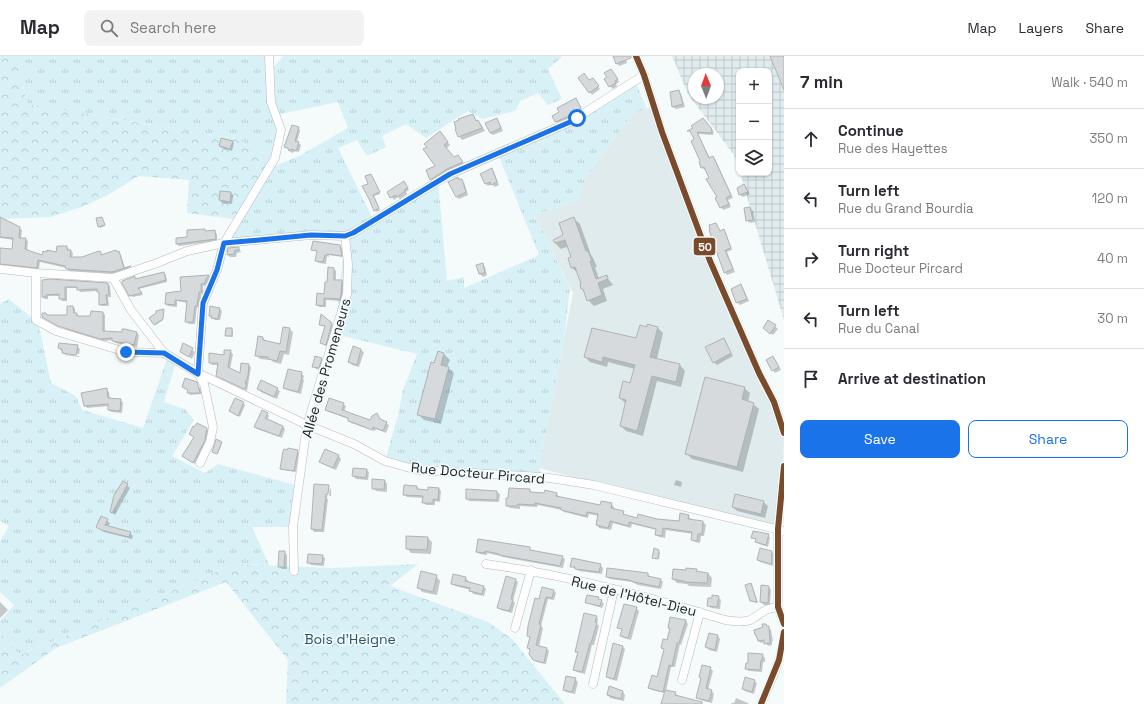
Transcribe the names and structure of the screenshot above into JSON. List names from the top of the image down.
{
  "streets": {
    "street": ["Allée des Promeneurs", "Rue Docteur Pircard", "Rue de l’Hôtel-Dieu"]
  },
  "crossings": [
    ["Allée des Promeneurs", "Rue Docteur Pircard"]
  ],
  "parks": ["Bois d'Heigne"],
  "lines": ["transit line 50"],
  "north": "top",
  "page": {
    "header": "Map",
    "search": "Search here",
    "nav": ["Map", "Layers", "Share"],
    "heading": ["7 min", "Walk · 540 m"],
    "map_buttons": ["+", "−"],
    "list": [
      ["Continue", "Rue des Hayettes", "350 m"],
      ["Turn left", "Rue du Grand Bourdia", "120 m"],
      ["Turn right", "Rue Docteur Pircard", "40 m"],
      ["Turn left", "Rue du Canal", "30 m"],
      "Arrive at destination"
    ],
    "buttons": ["Save", "Share"]
  }
}
